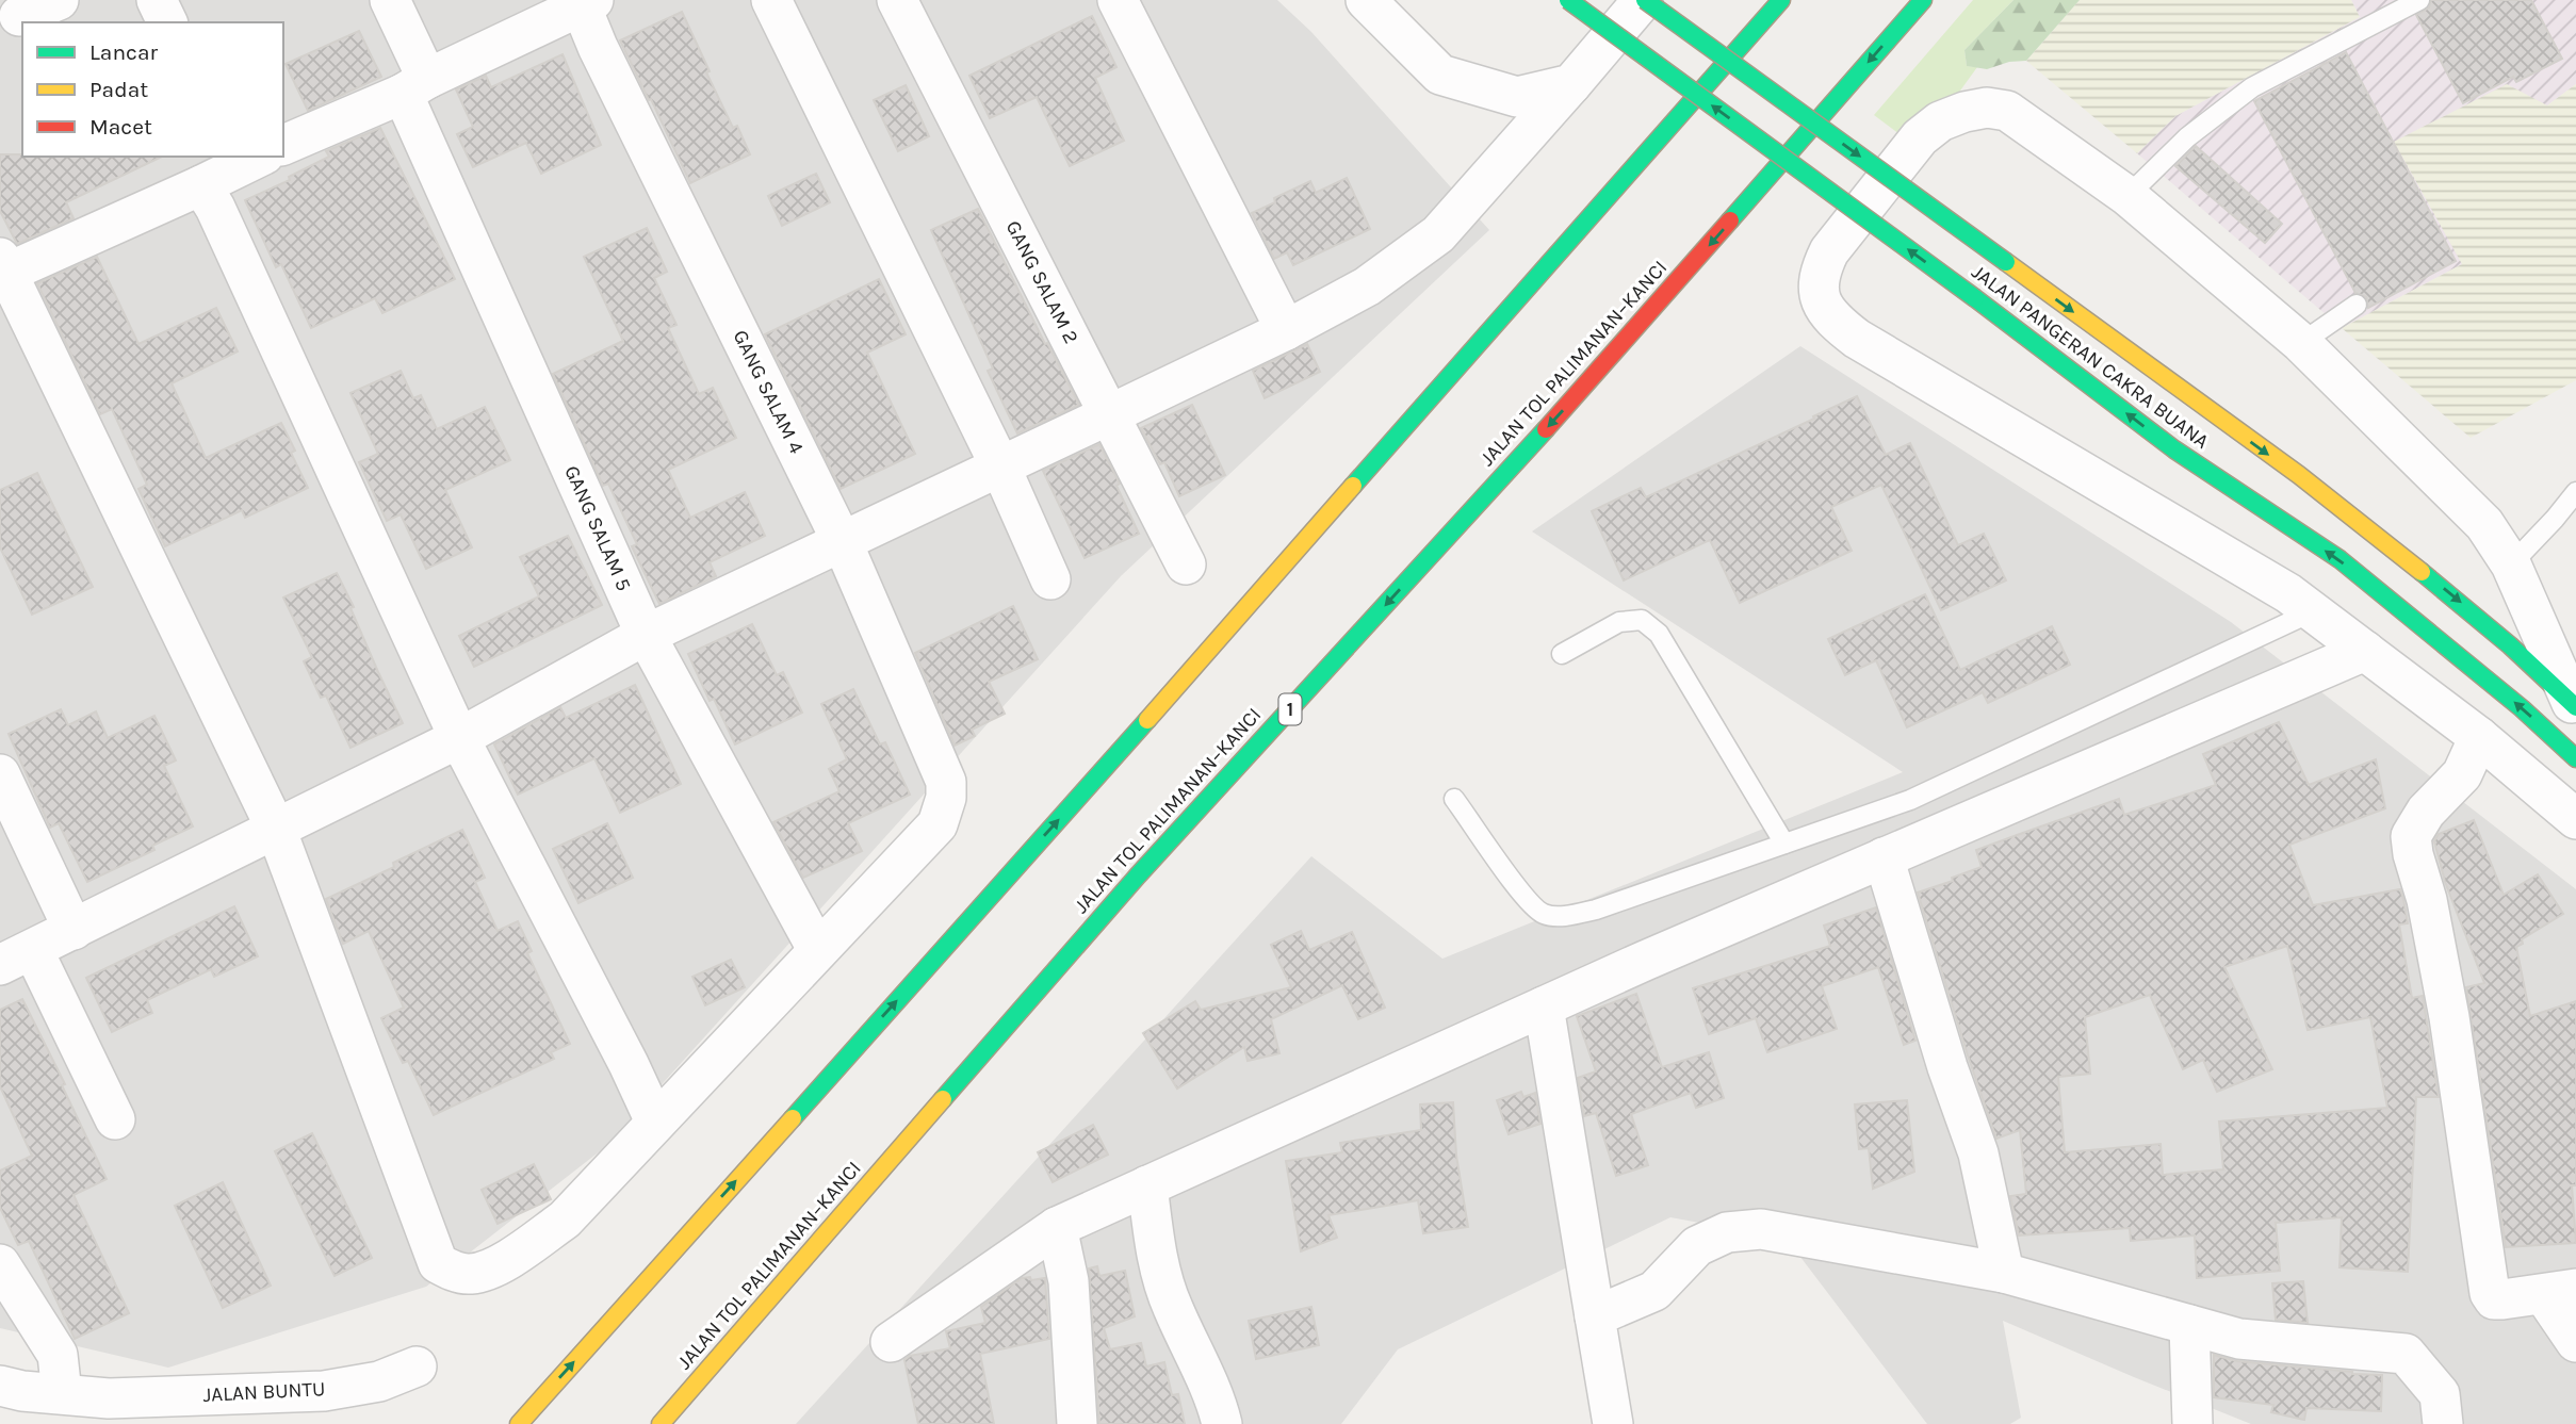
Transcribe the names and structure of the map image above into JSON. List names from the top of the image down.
{
  "streets": {
    "main road": ["JALAN PANGERAN CAKRA BUANA", "JALAN TOL PALIMANAN–KANCI", "1"],
    "street": [
      "GANG SALAM 2",
      "GANG SALAM 4",
      "GANG SALAM 5",
      "JALAN BUNTU"
    ]
  },
  "crossings": [
    ["GANG SALAM 4", "GANG SALAM 5"]
  ],
  "legend": ["Lancar", "Padat", "Macet"]
}
